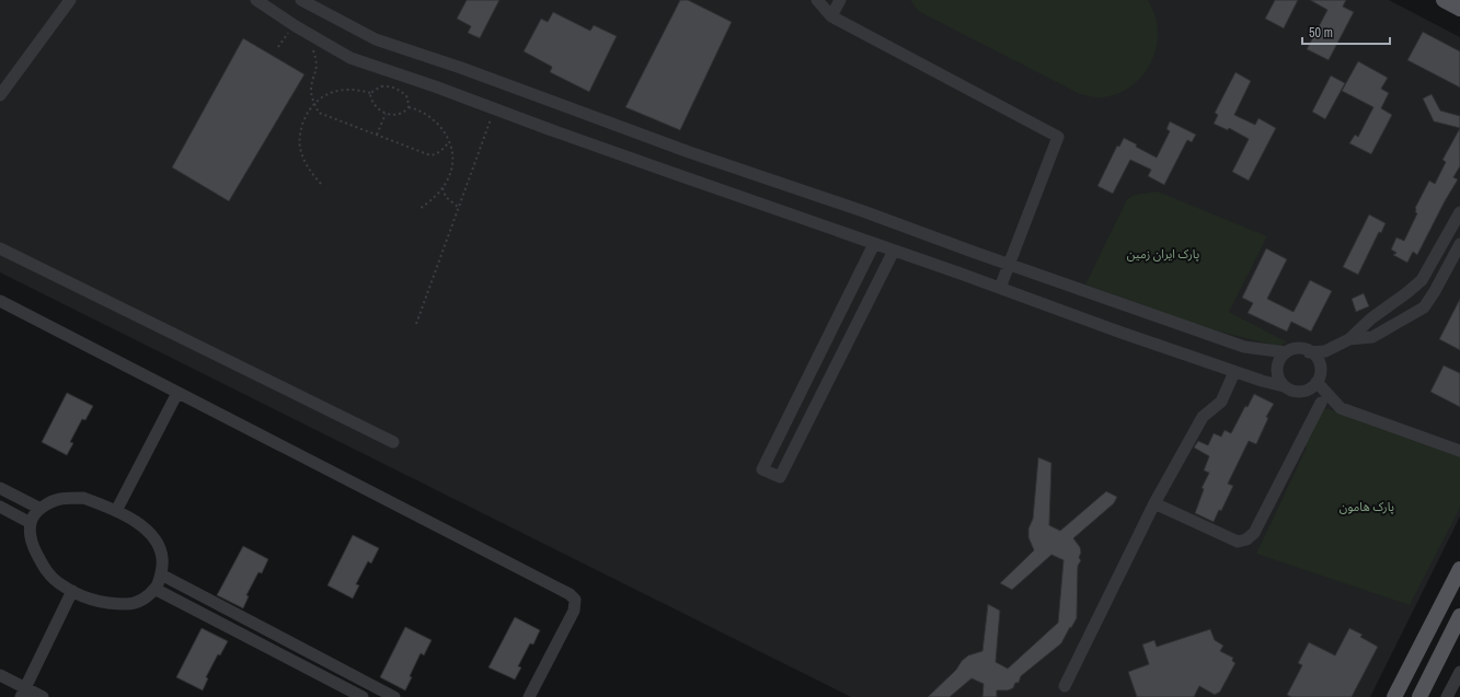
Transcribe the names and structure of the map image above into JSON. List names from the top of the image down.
{
  "parks": ["پارک ایران زمین", "پارک هامون"],
  "scale_bar": "50 m"
}
